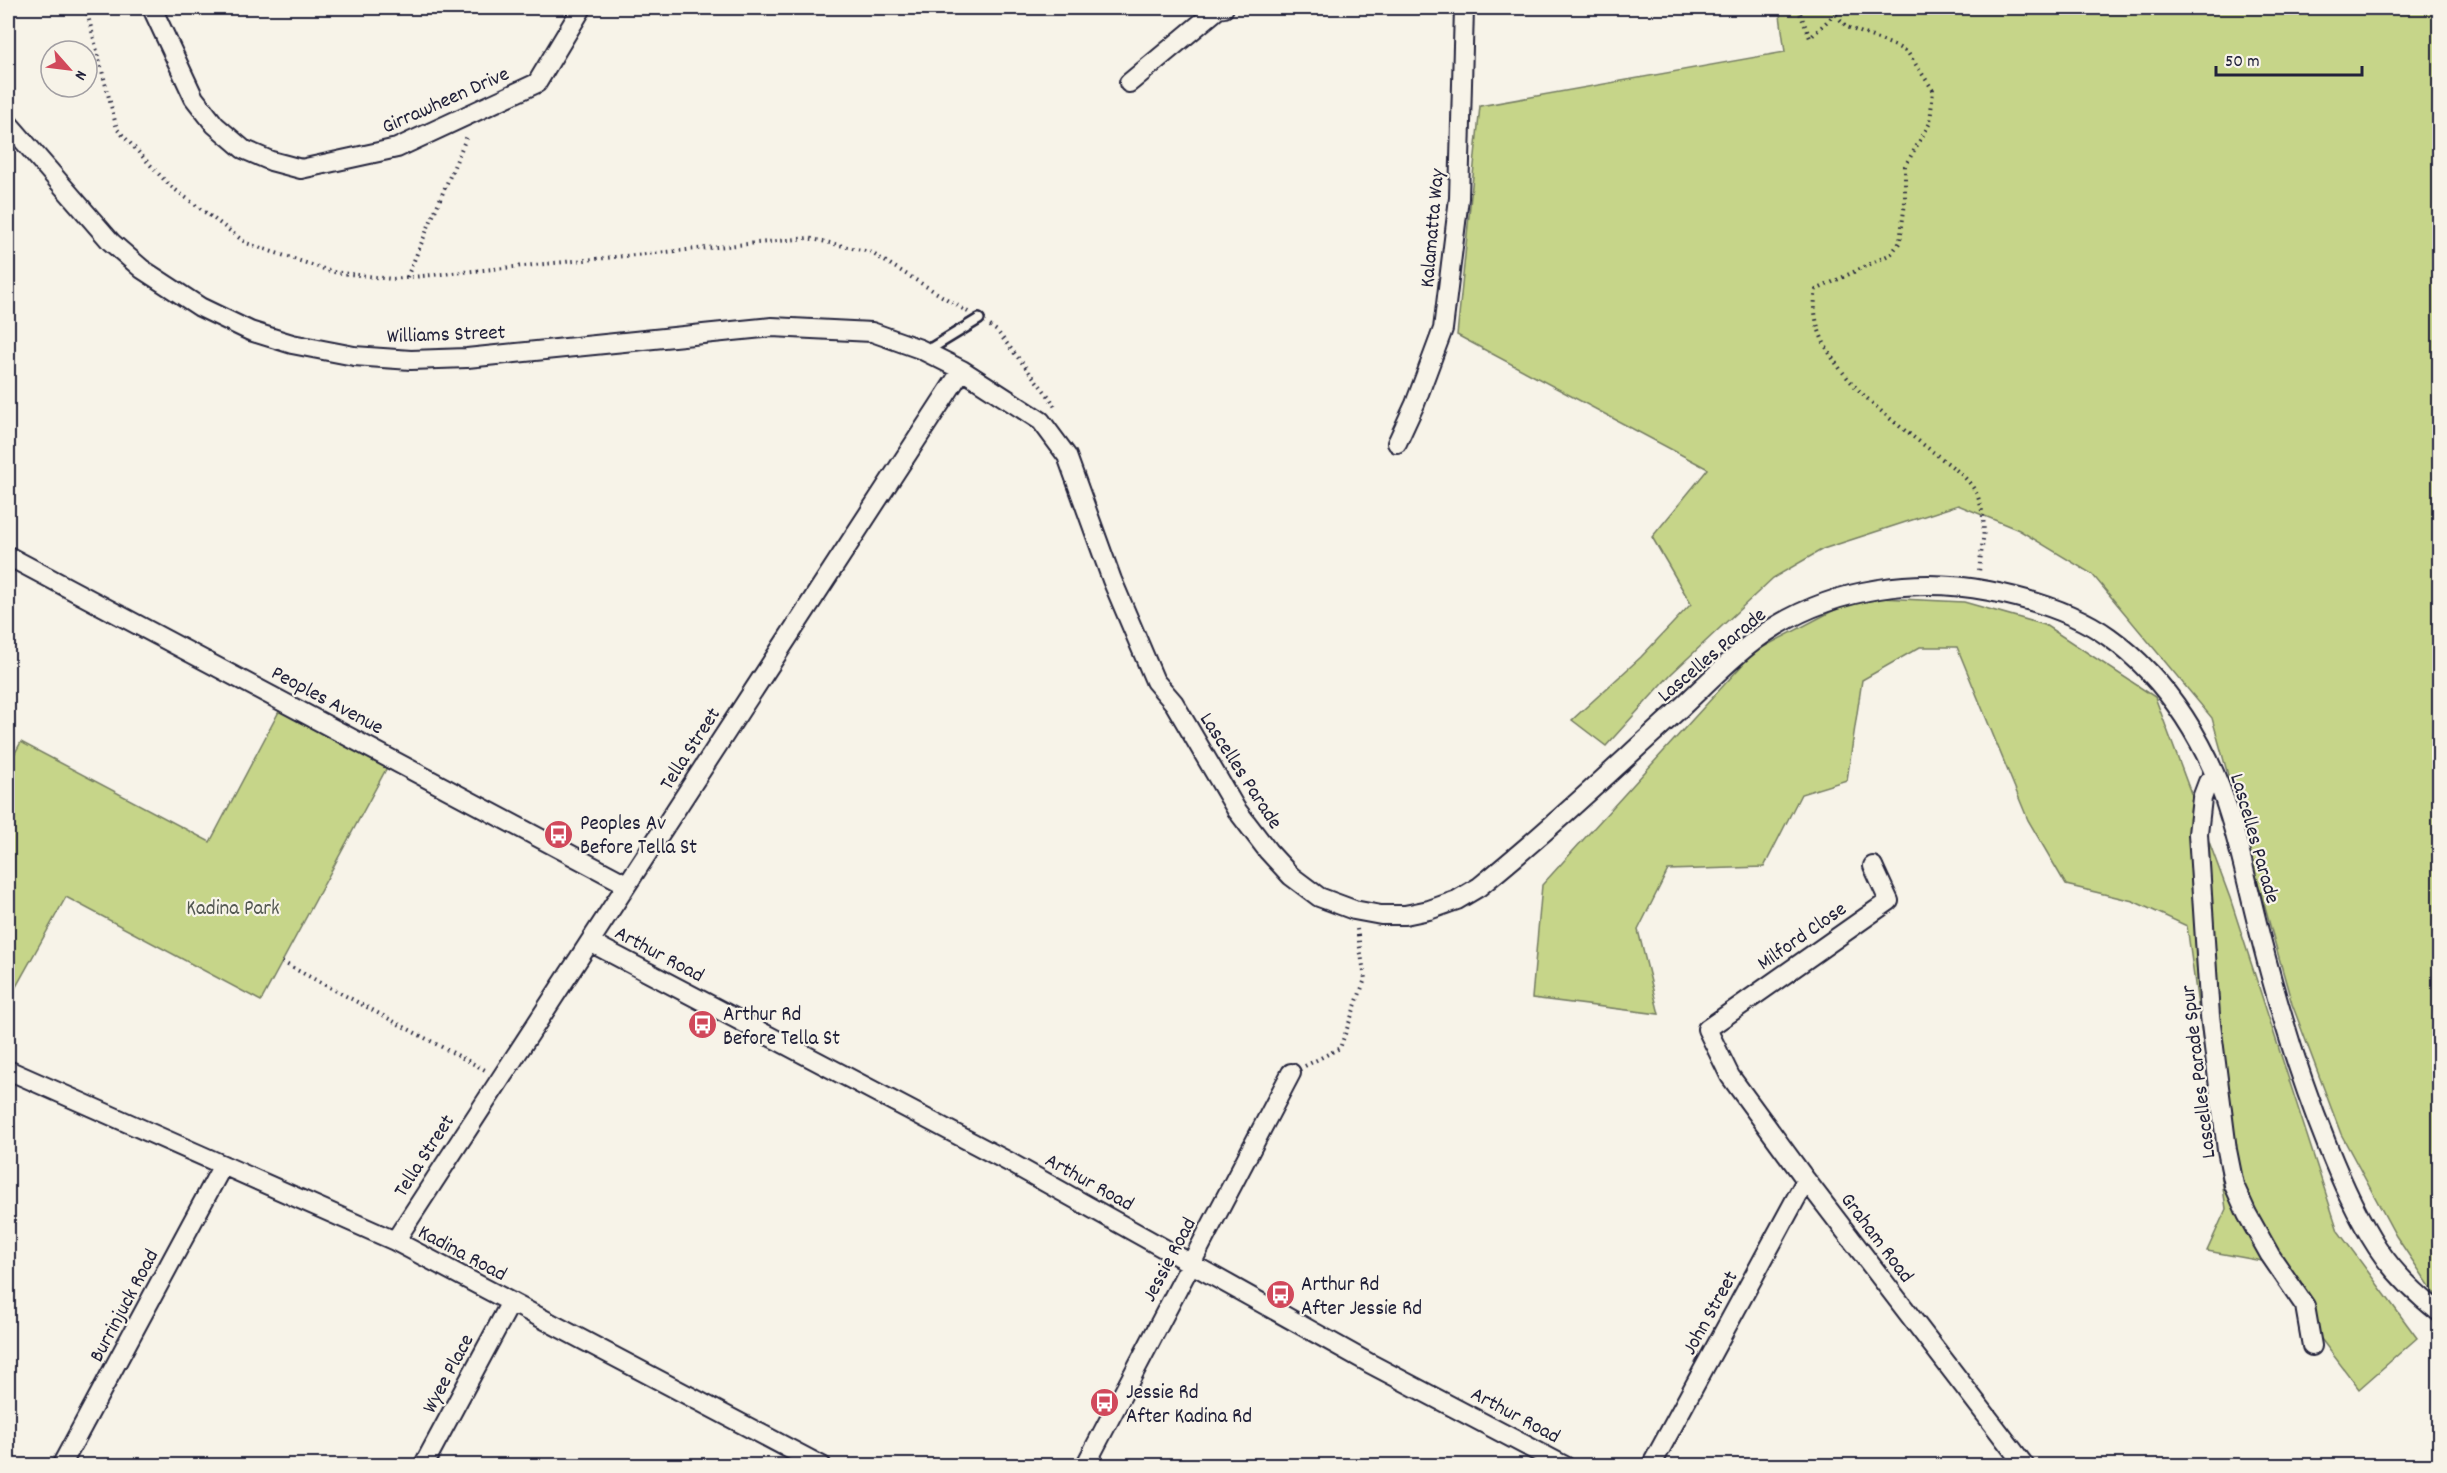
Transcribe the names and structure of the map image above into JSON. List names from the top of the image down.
{
  "streets": {
    "street": [
      "Girrawheen Drive",
      "Kalamatta Way",
      "Williams Street",
      "Lascelles Parade",
      "Peoples Avenue",
      "Tella Street",
      "Milford Close",
      "Arthur Road",
      "Lascelles Parade Spur",
      "Graham Road",
      "Kadina Road",
      "Jessie Road",
      "Burrinjuck Road",
      "John Street",
      "Wyee Place"
    ]
  },
  "crossings": [
    ["Williams Street", "Lascelles Parade"],
    ["Williams Street", "Tella Street"],
    ["Lascelles Parade", "Tella Street"],
    ["Lascelles Parade", "Lascelles Parade Spur"],
    ["Peoples Avenue", "Tella Street"],
    ["Tella Street", "Arthur Road"],
    ["Tella Street", "Kadina Road"],
    ["Milford Close", "Graham Road"],
    ["Arthur Road", "Jessie Road"],
    ["Graham Road", "John Street"],
    ["Kadina Road", "Burrinjuck Road"],
    ["Kadina Road", "Wyee Place"]
  ],
  "parks": ["Kadina Park"],
  "places": {
    "bus stop": [
      "Peoples Av Before Tella St",
      "Arthur Rd Before Tella St",
      "Arthur Rd After Jessie Rd",
      "Jessie Rd After Kadina Rd"
    ]
  },
  "scale_bar": "50 m",
  "north": "bottom right"
}
